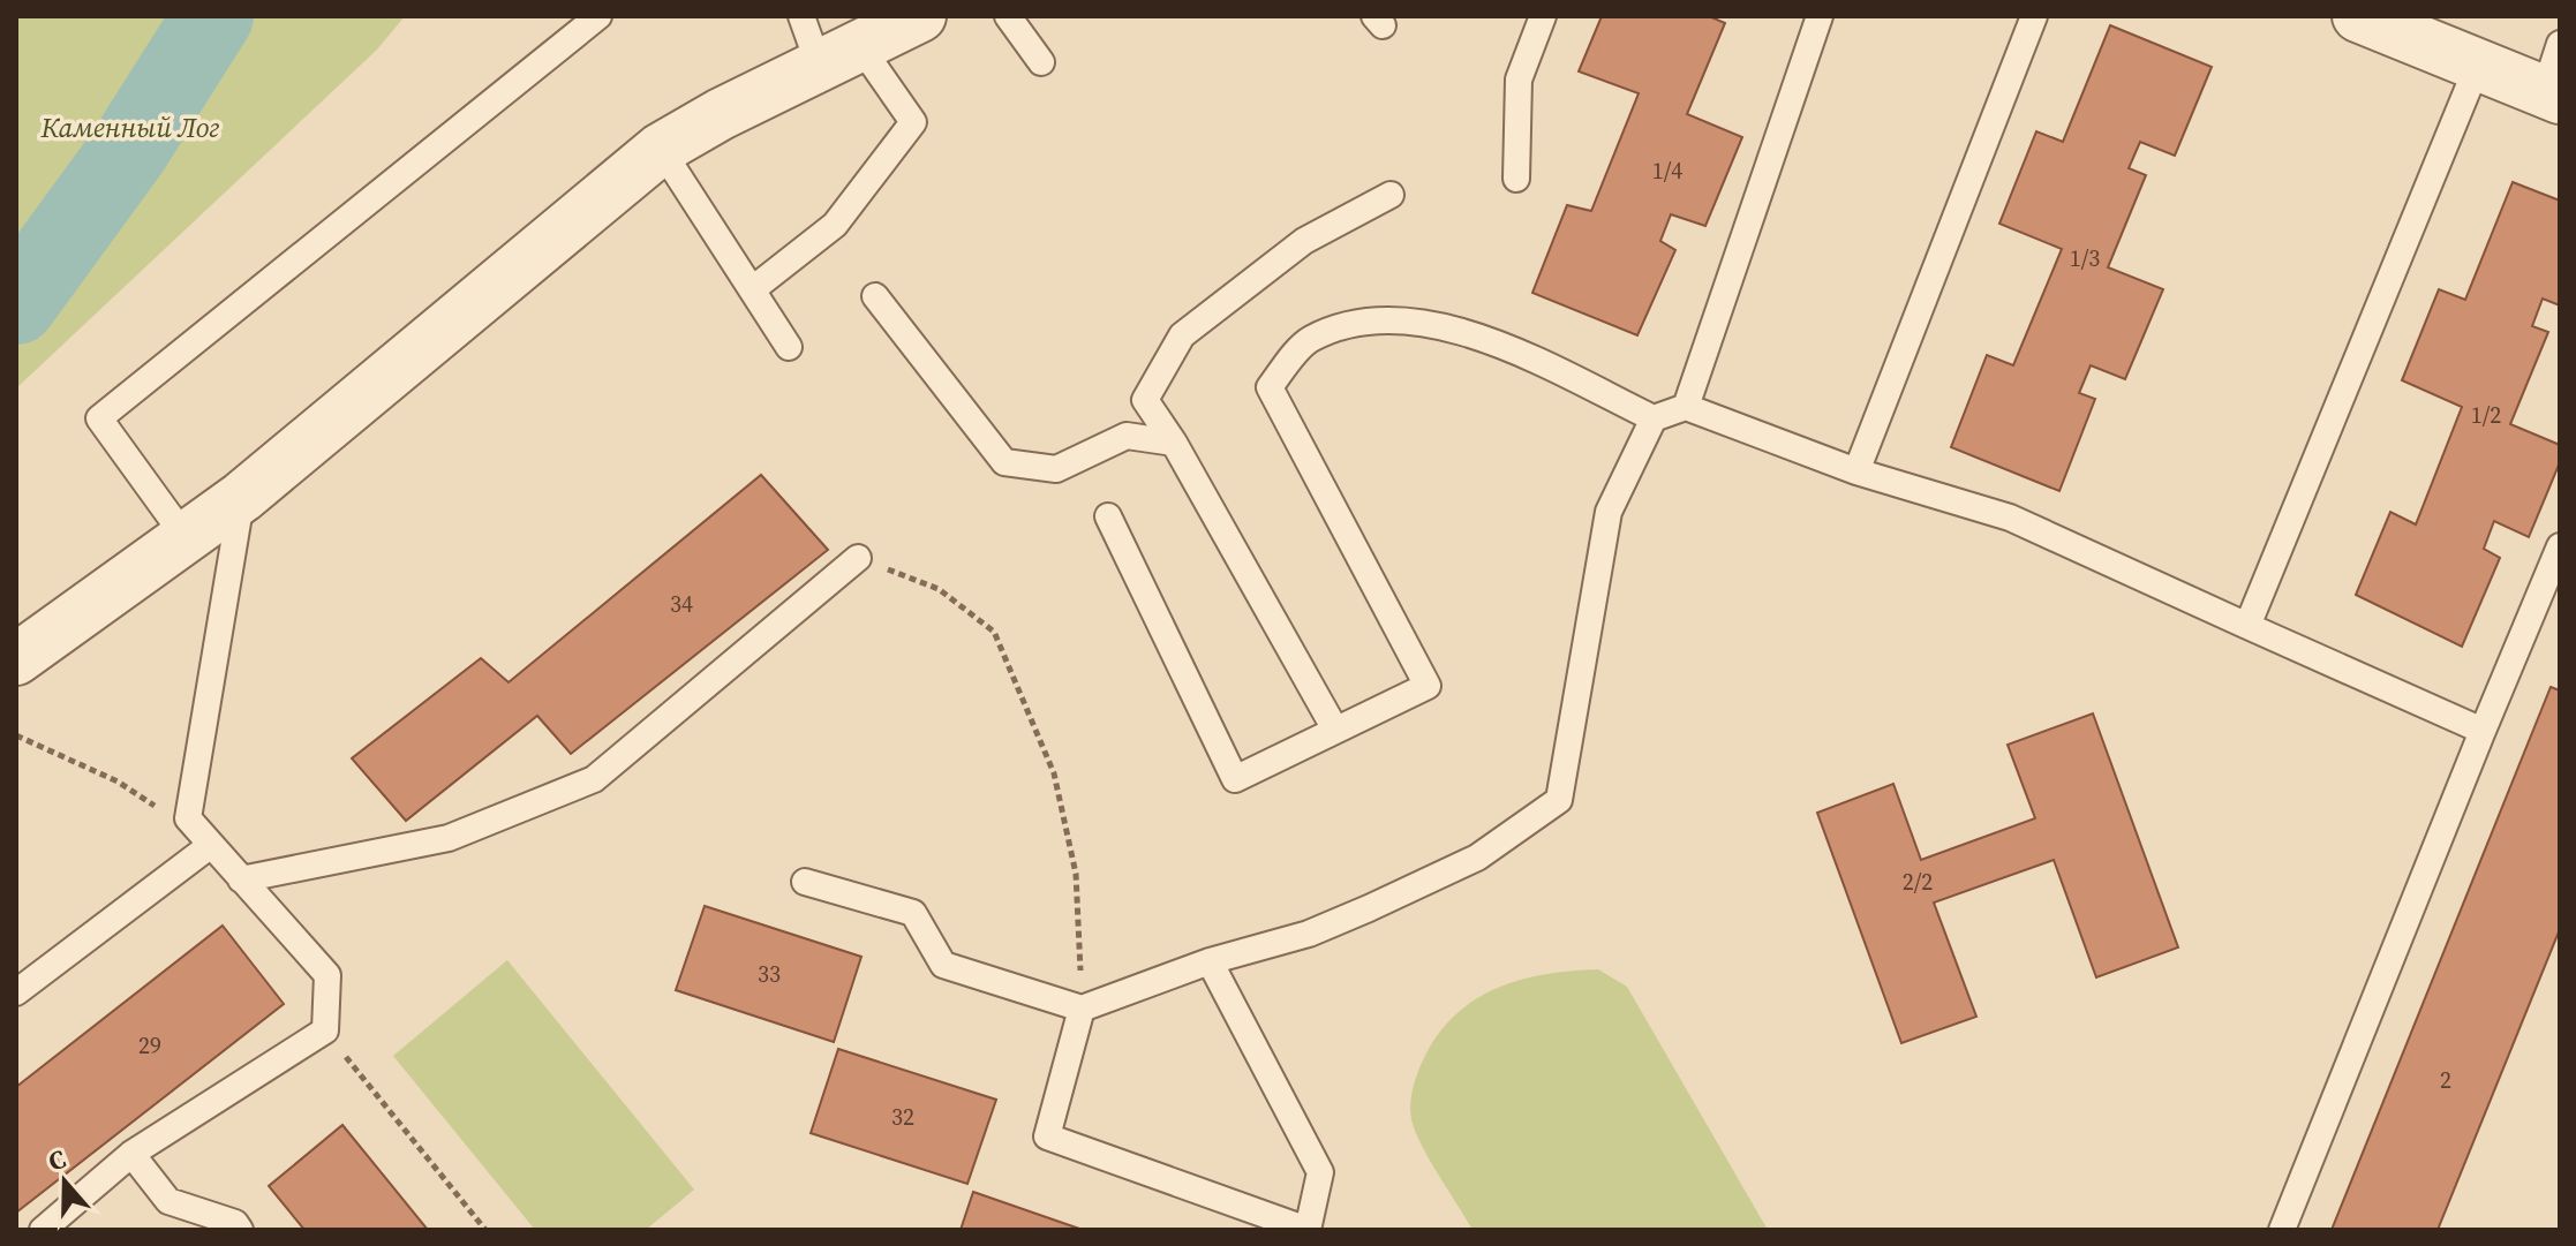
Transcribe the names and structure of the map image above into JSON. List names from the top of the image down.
{
  "parks": ["Каменный Лог"],
  "house_numbers": [
    "1/4",
    "1/3",
    "1/2",
    "34",
    "2/2",
    "33",
    "29",
    "2",
    "32"
  ],
  "north": "top"
}
